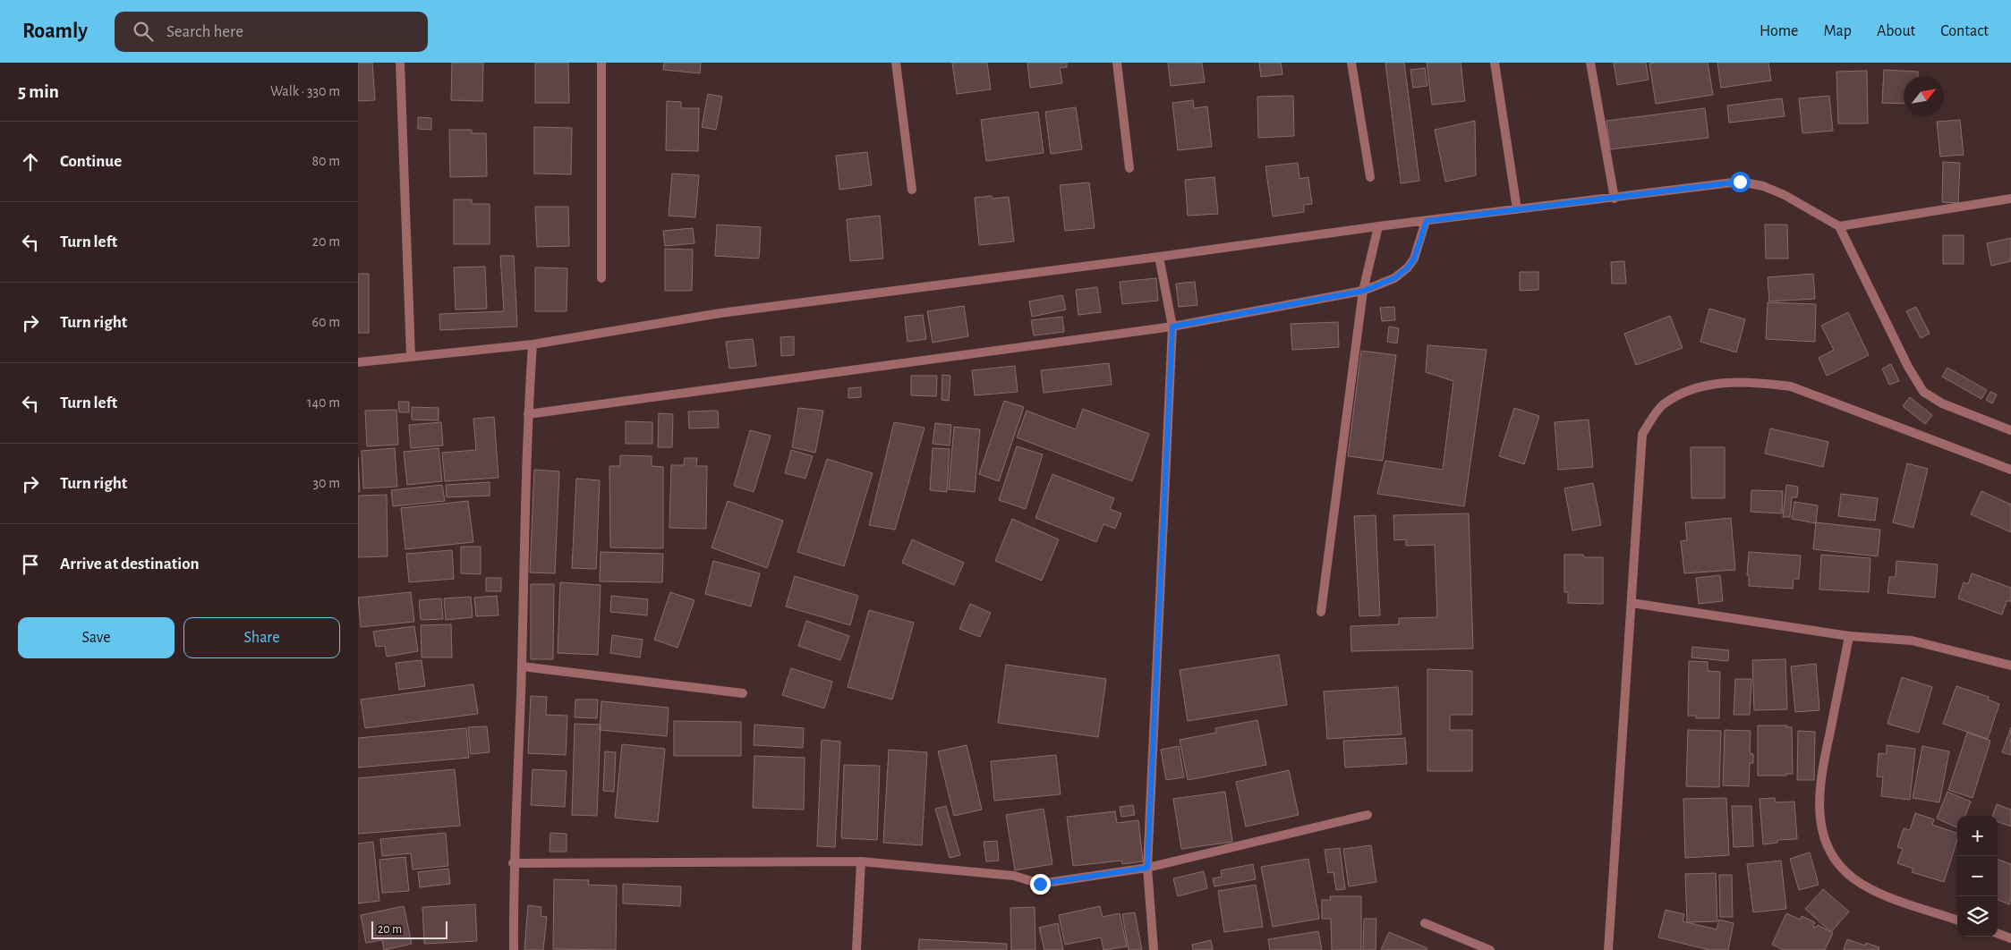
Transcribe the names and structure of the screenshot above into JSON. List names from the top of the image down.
{
  "scale_bar": "20 m",
  "north": "top right",
  "page": {
    "header": "Roamly",
    "search": "Search here",
    "nav": [
      "Home",
      "Map",
      "About",
      "Contact"
    ],
    "heading": ["5 min", "Walk · 330 m"],
    "list": [
      ["Continue", "80 m"],
      ["Turn left", "20 m"],
      ["Turn right", "60 m"],
      ["Turn left", "140 m"],
      ["Turn right", "30 m"],
      "Arrive at destination"
    ],
    "buttons": ["Save", "Share"],
    "map_buttons": ["+", "−"],
    "scale": "20 m"
  }
}
